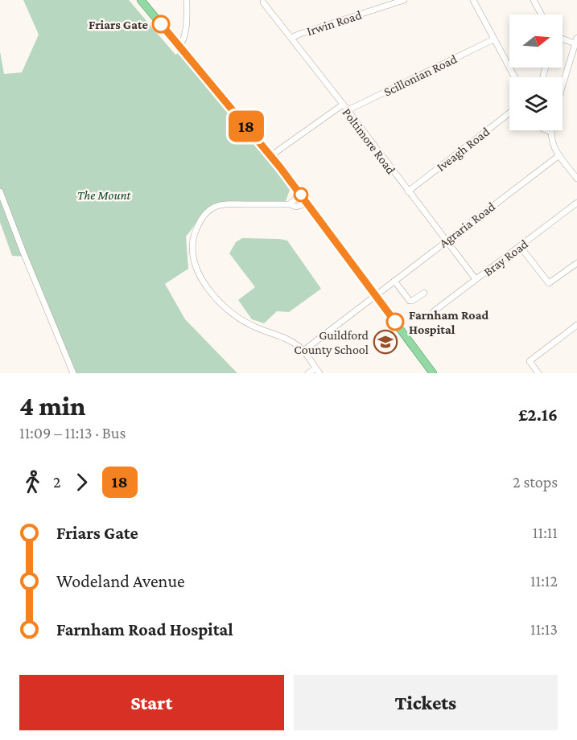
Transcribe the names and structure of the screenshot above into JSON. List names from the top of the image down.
{
  "streets": {
    "street": [
      "Irwin Road",
      "Scillonian Road",
      "Poltimore Road",
      "Iveagh Road",
      "Agraria Road",
      "Bray Road"
    ]
  },
  "crossings": [
    ["Irwin Road", "Poltimore Road"],
    ["Scillonian Road", "Poltimore Road"],
    ["Poltimore Road", "Iveagh Road"],
    ["Poltimore Road", "Agraria Road"],
    ["Poltimore Road", "Bray Road"]
  ],
  "parks": ["The Mount"],
  "places": {
    "other": ["Friars Gate", "Farnham Road Hospital"],
    "school or university": ["Guildford County School"]
  },
  "lines": ["bus line 18"],
  "north": "right",
  "page": {
    "on_map": "18",
    "heading": ["4 min", "11:09 – 11:13 · Bus", "£2.16"],
    "legs": ["2", "18", "2 stops"],
    "list": [
      {
        "name": "Friars Gate",
        "value": "11:11"
      },
      {
        "name": "Wodeland Avenue",
        "value": "11:12"
      },
      {
        "name": "Farnham Road Hospital",
        "value": "11:13"
      }
    ],
    "buttons": ["Start", "Tickets"]
  }
}
